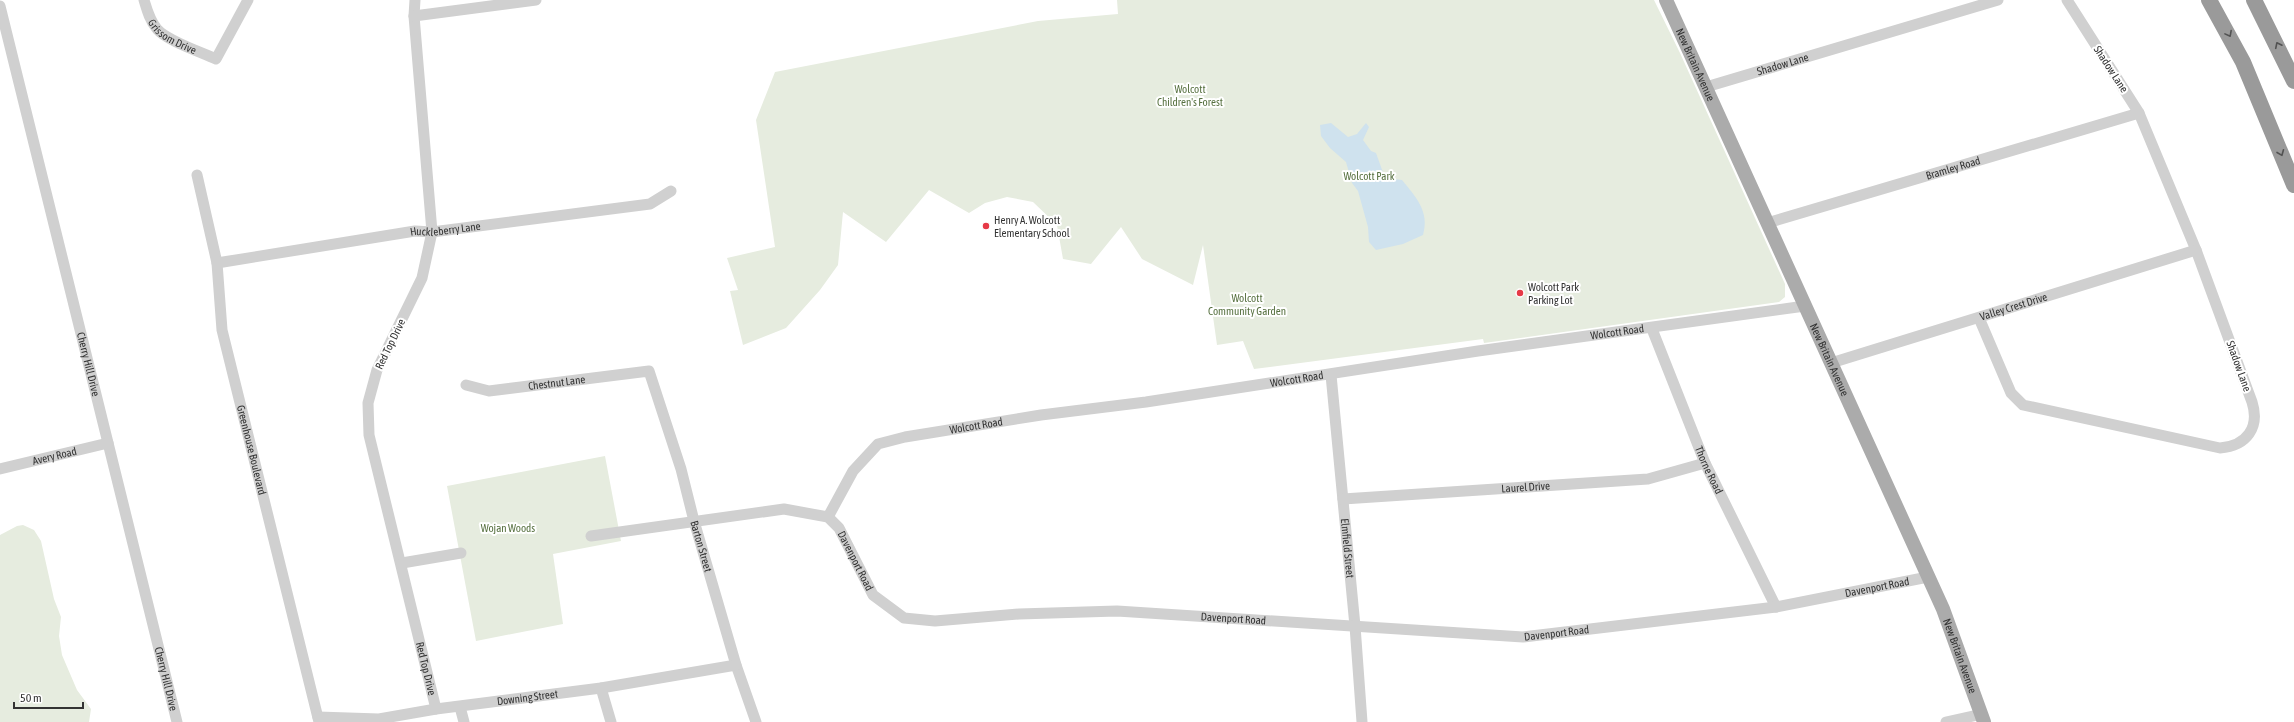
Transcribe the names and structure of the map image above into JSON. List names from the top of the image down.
{
  "streets": {
    "main road": ["New Britain Avenue"],
    "street": [
      "Grissom Drive",
      "Shadow Lane",
      "Bramley Road",
      "Huckleberry Lane",
      "Valley Crest Drive",
      "Wolcott Road",
      "Red Top Drive",
      "Cherry Hill Drive",
      "Chestnut Lane",
      "Greenhouse Boulevard",
      "Avery Road",
      "Thorne Road",
      "Laurel Drive",
      "Barton Street",
      "Elmfield Street",
      "Davenport Road",
      "Downing Street"
    ]
  },
  "crossings": [
    ["New Britain Avenue", "Shadow Lane"],
    ["New Britain Avenue", "Bramley Road"],
    ["New Britain Avenue", "Valley Crest Drive"],
    ["New Britain Avenue", "Wolcott Road"],
    ["New Britain Avenue", "Davenport Road"],
    ["Shadow Lane", "Bramley Road"],
    ["Shadow Lane", "Valley Crest Drive"],
    ["Huckleberry Lane", "Red Top Drive"],
    ["Huckleberry Lane", "Greenhouse Boulevard"],
    ["Wolcott Road", "Thorne Road"],
    ["Wolcott Road", "Elmfield Street"],
    ["Wolcott Road", "Davenport Road"],
    ["Red Top Drive", "Downing Street"],
    ["Cherry Hill Drive", "Avery Road"],
    ["Chestnut Lane", "Barton Street"],
    ["Greenhouse Boulevard", "Downing Street"],
    ["Thorne Road", "Laurel Drive"],
    ["Thorne Road", "Davenport Road"],
    ["Laurel Drive", "Elmfield Street"],
    ["Barton Street", "Downing Street"],
    ["Elmfield Street", "Davenport Road"]
  ],
  "parks": [
    "Wolcott Children's Forest",
    "Wolcott Park",
    "Wolcott Community Garden",
    "Wojan Woods"
  ],
  "places": ["Henry A. Wolcott Elementary School", "Wolcott Park Parking Lot"],
  "scale_bar": "50 m"
}
